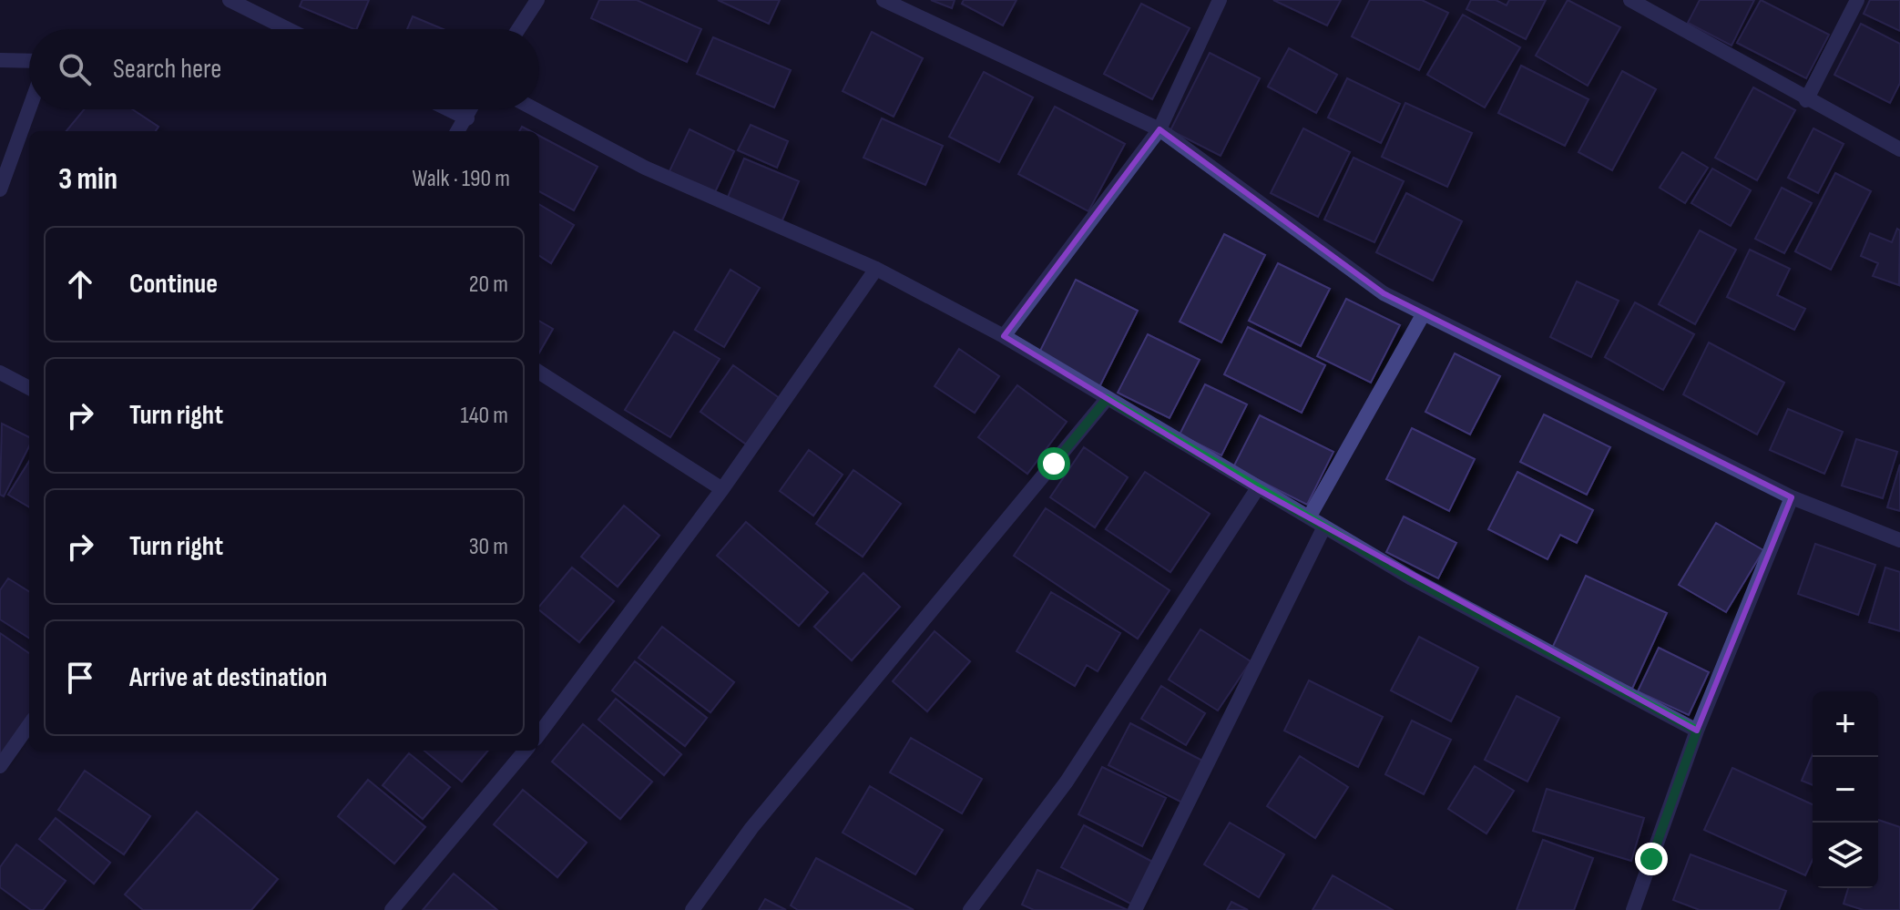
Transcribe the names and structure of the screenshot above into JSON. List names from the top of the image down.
{
  "page": {
    "search": "Search here",
    "heading": ["3 min", "Walk · 190 m"],
    "list": [
      ["Continue", "20 m"],
      ["Turn right", "140 m"],
      ["Turn right", "30 m"],
      "Arrive at destination"
    ],
    "map_buttons": ["+", "−"]
  }
}
